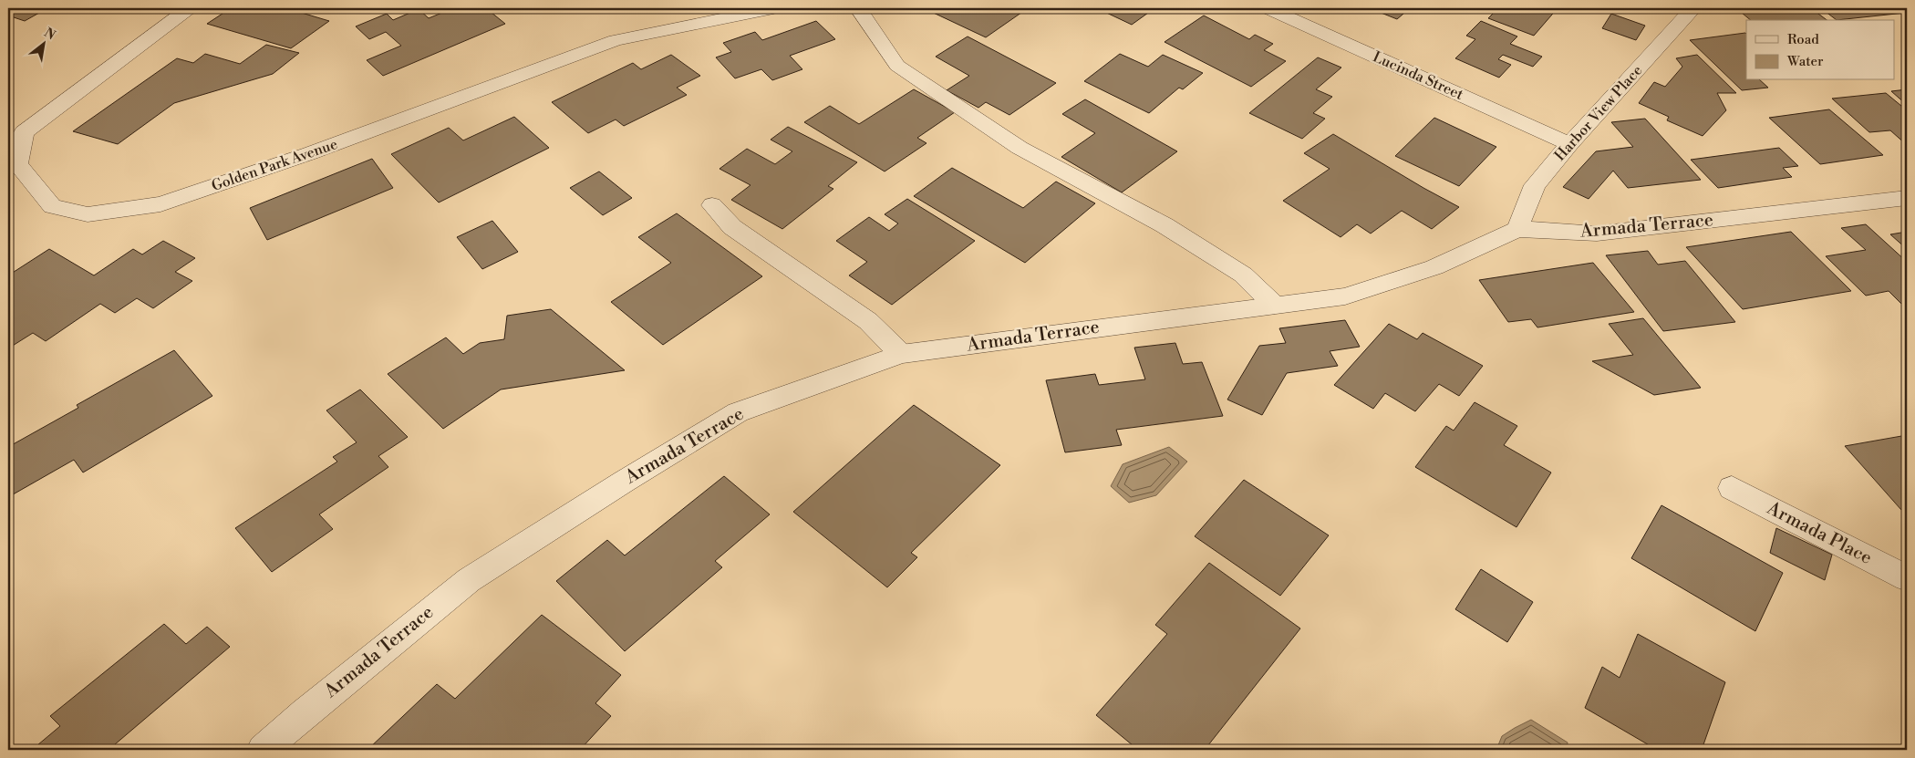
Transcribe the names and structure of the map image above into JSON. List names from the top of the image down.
{
  "streets": {
    "street": [
      "Lucinda Street",
      "Harbor View Place",
      "Golden Park Avenue",
      "Armada Terrace",
      "Armada Place"
    ]
  },
  "crossings": [
    ["Lucinda Street", "Harbor View Place"],
    ["Harbor View Place", "Armada Terrace"]
  ],
  "legend": ["Road", "Water"],
  "north": "top right"
}
